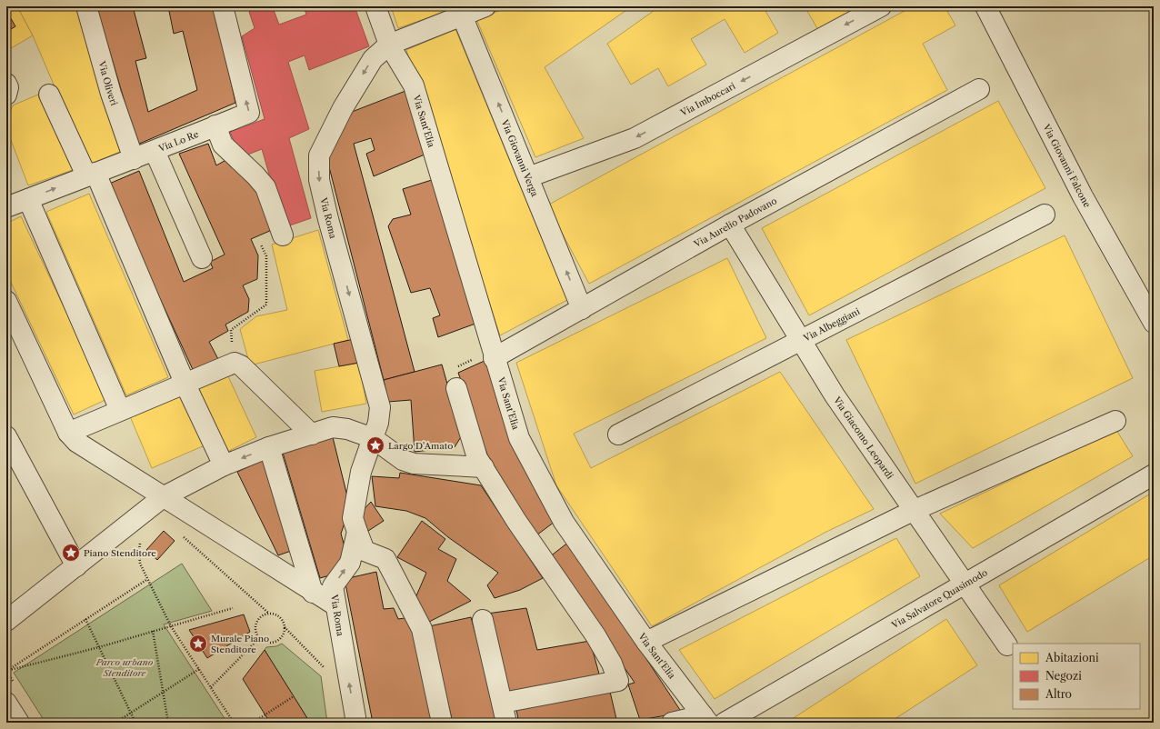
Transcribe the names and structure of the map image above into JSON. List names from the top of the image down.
{
  "streets": {
    "street": [
      "Via Oliveri",
      "Via Imboccari",
      "Via Sant'Elia",
      "Via Lo Re",
      "Via Giovanni Verga",
      "Via Giovanni Falcone",
      "Via Roma",
      "Via Aurelio Padovano",
      "Via Albeggiani",
      "Via Giacomo Leopardi",
      "Via Salvatore Quasimodo"
    ]
  },
  "crossings": [
    ["Via Oliveri", "Via Lo Re"],
    ["Via Imboccari", "Via Giovanni Verga"],
    ["Via Sant'Elia", "Via Roma"],
    ["Via Sant'Elia", "Via Aurelio Padovano"],
    ["Via Giovanni Verga", "Via Roma"],
    ["Via Giovanni Verga", "Via Aurelio Padovano"],
    ["Via Aurelio Padovano", "Via Giacomo Leopardi"],
    ["Via Albeggiani", "Via Giacomo Leopardi"],
    ["Via Giacomo Leopardi", "Via Salvatore Quasimodo"]
  ],
  "one_way": ["Via Imboccari", "Via Giovanni Verga"],
  "parks": ["Parco urbano Stenditore"],
  "places": {
    "place": ["Largo D'Amato", "Piano Stenditore", "Murale Piano Stenditore"]
  },
  "legend": ["Abitazioni", "Negozi", "Altro"]
}
